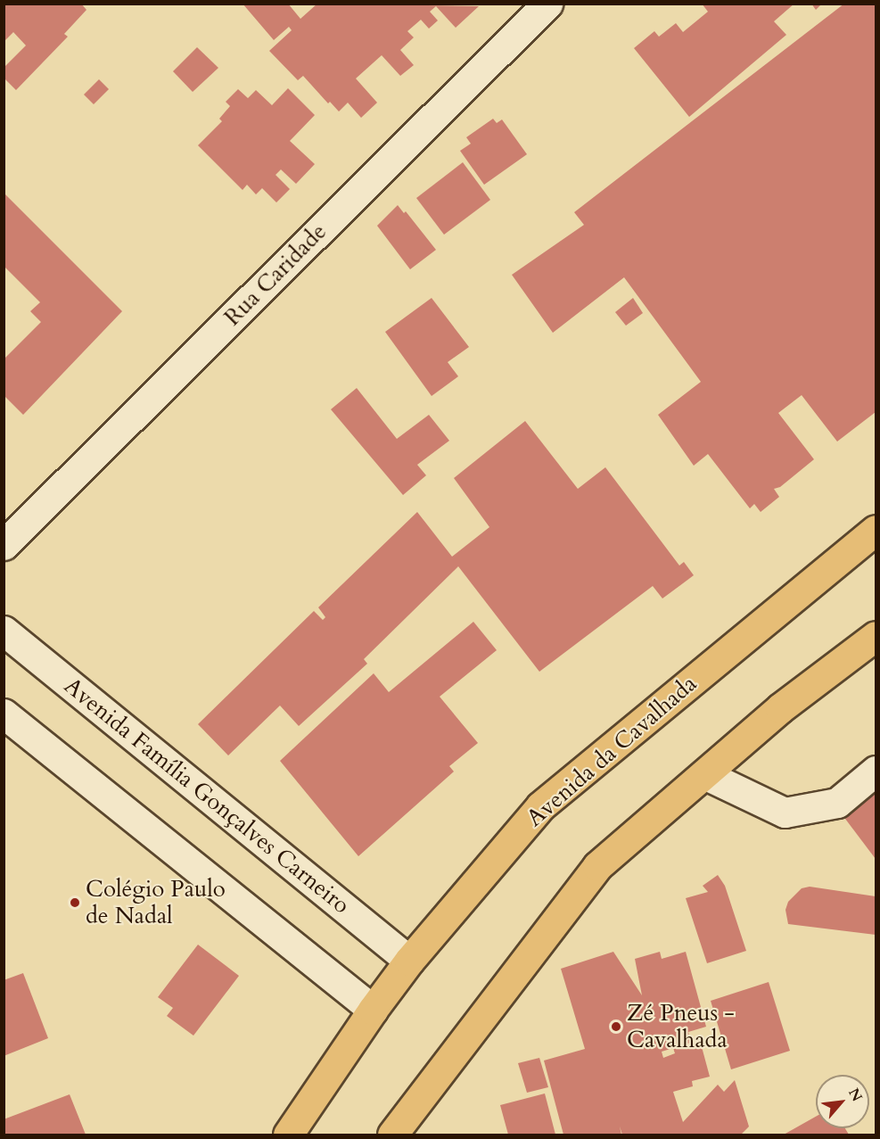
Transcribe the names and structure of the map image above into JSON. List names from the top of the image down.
{
  "streets": {
    "main road": ["Avenida da Cavalhada"],
    "street": ["Rua Caridade", "Avenida Família Gonçalves Carneiro"]
  },
  "crossings": [
    ["Avenida da Cavalhada", "Avenida Família Gonçalves Carneiro"]
  ],
  "places": ["Colégio Paulo de Nadal", "Zé Pneus - Cavalhada"],
  "north": "top right"
}
